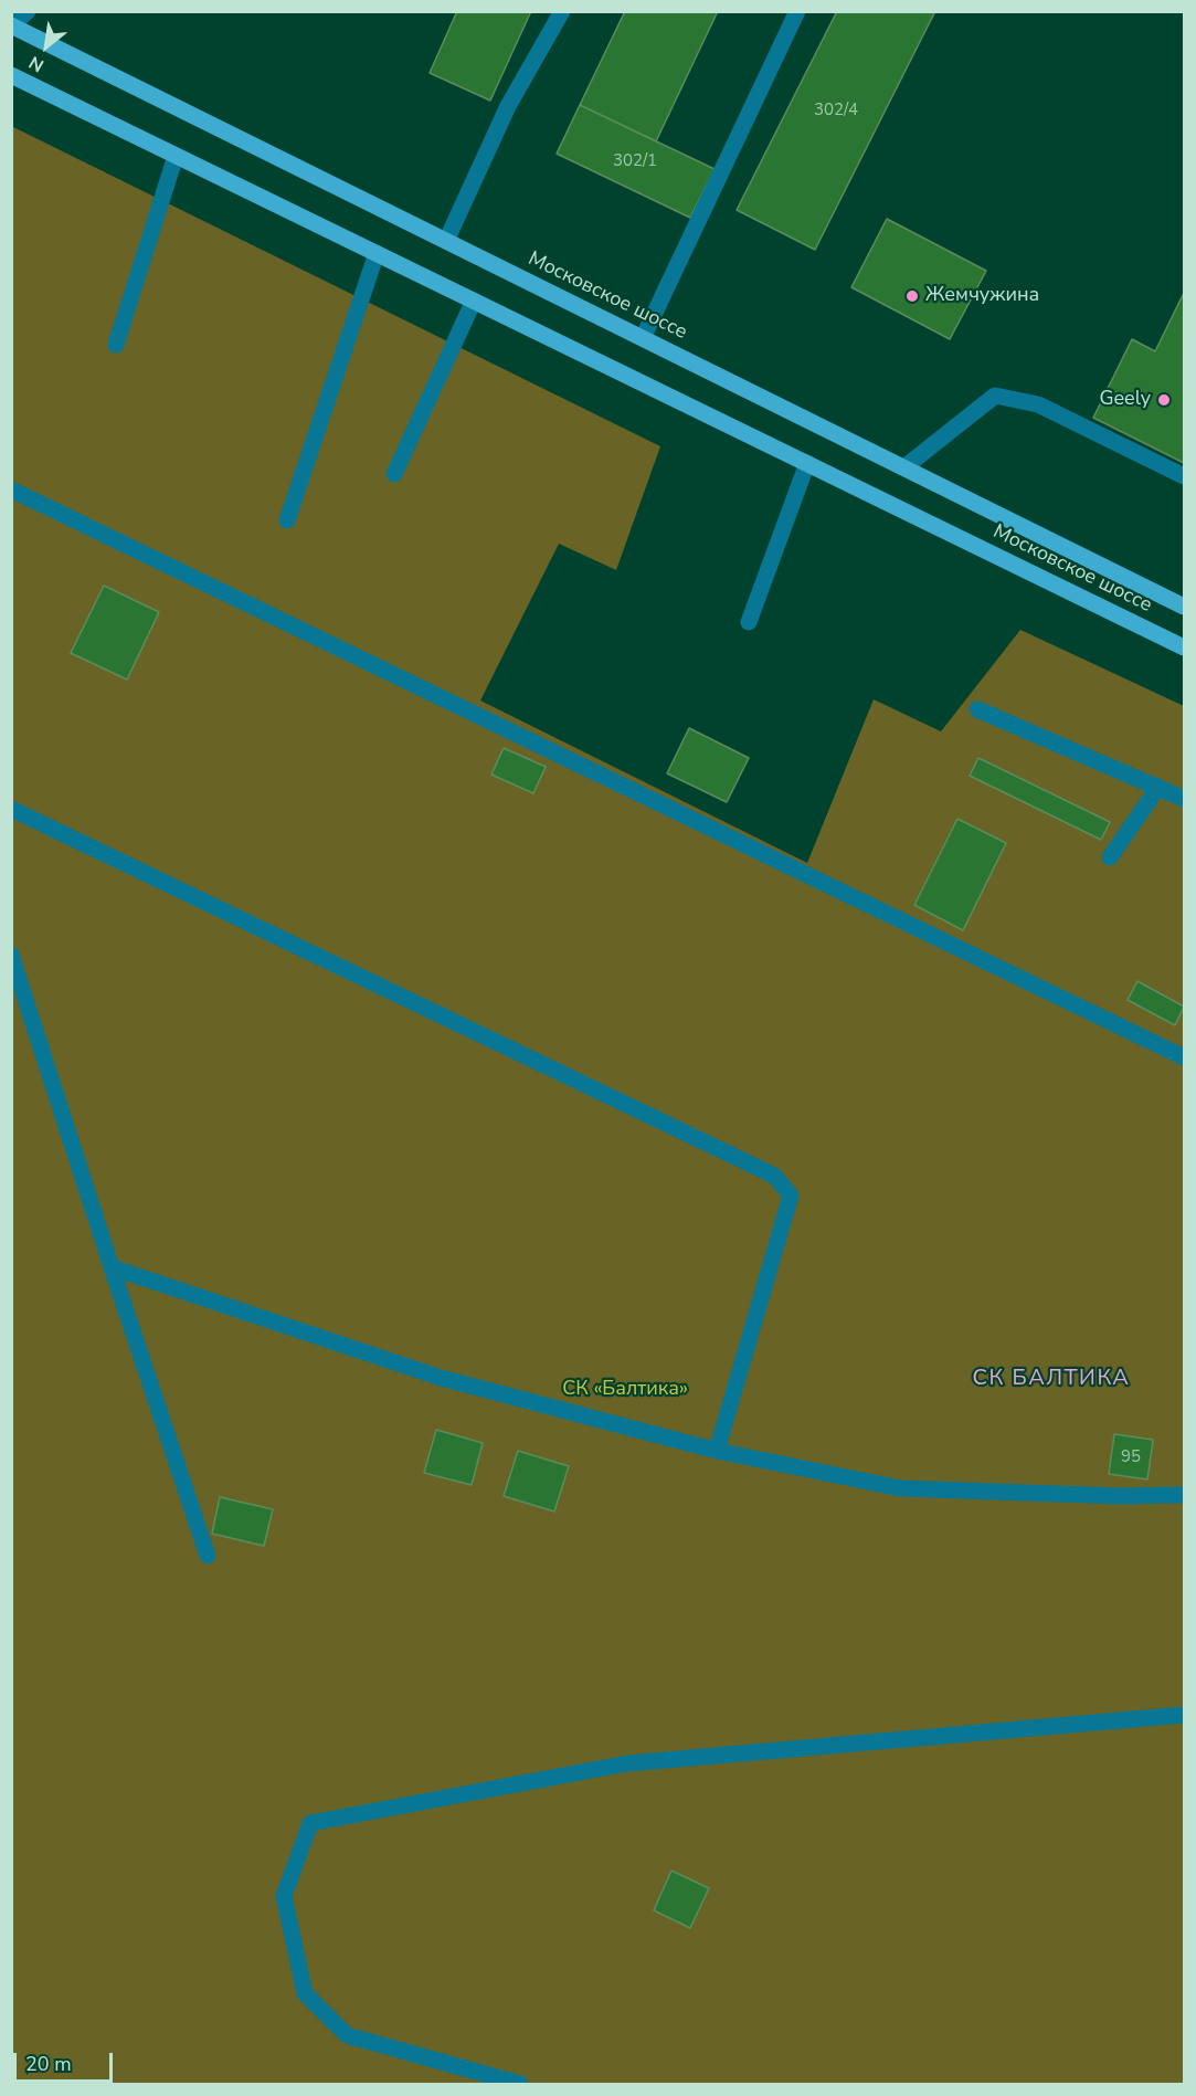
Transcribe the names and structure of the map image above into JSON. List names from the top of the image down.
{
  "streets": {
    "main road": ["Московское шоссе"]
  },
  "districts": ["СК БАЛТИКА"],
  "parks": ["СК «Балтика»"],
  "places": ["Жемчужина", "Geely"],
  "house_numbers": ["302/4", "302/1", "95"],
  "scale_bar": "20 m",
  "north": "bottom left"
}
